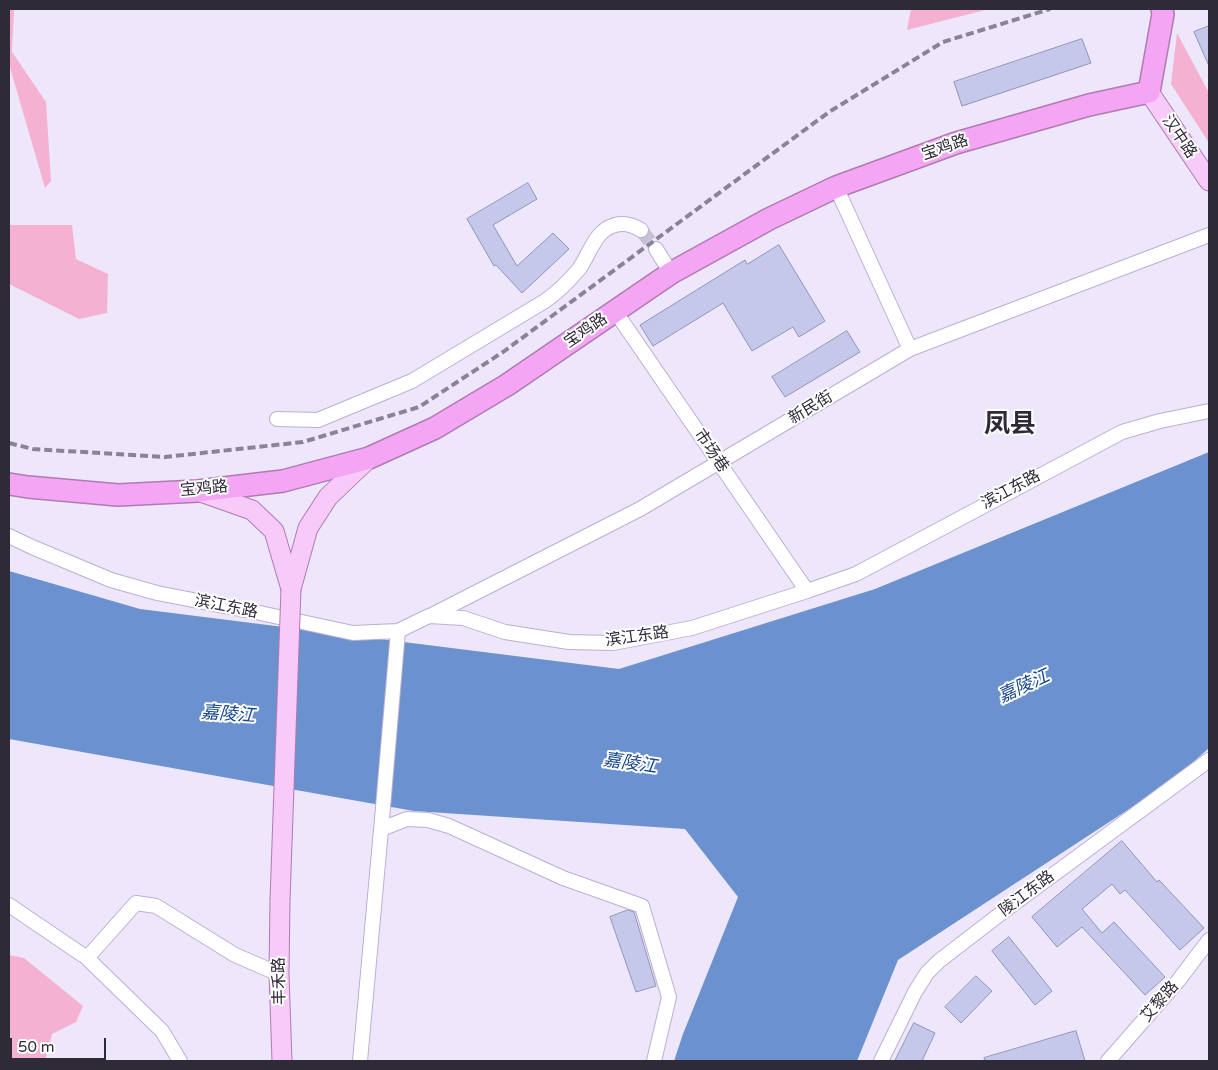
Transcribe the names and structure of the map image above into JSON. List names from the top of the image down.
{
  "streets": {
    "highway": ["宝鸡路"],
    "main road": ["汉中路", "丰禾路"],
    "street": [
      "新民街",
      "市场巷",
      "滨江东路",
      "陵江东路",
      "艾黎路"
    ]
  },
  "crossings": [
    ["汉中路", "宝鸡路"],
    ["宝鸡路", "市场巷"],
    ["新民街", "市场巷"],
    ["新民街", "滨江东路"],
    ["市场巷", "滨江东路"]
  ],
  "districts": ["凤县"],
  "water": ["嘉陵江"],
  "scale_bar": "50 m"
}
